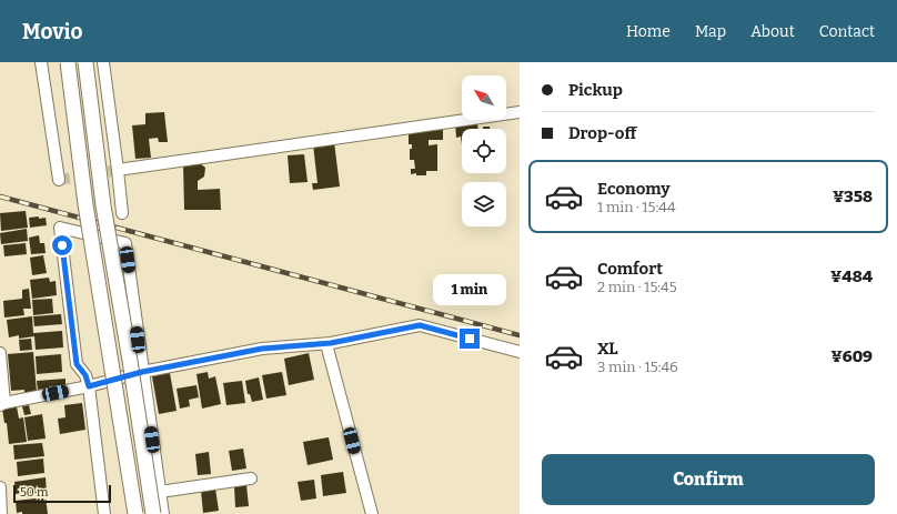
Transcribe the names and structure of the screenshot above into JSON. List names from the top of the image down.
{
  "scale_bar": "50 m",
  "north": "top left",
  "page": {
    "header": "Movio",
    "nav": [
      "Home",
      "Map",
      "About",
      "Contact"
    ],
    "banner": ["Pickup", "Drop-off"],
    "list": [
      {
        "name": "Economy",
        "note": "1 min · 15:44",
        "value": "¥358"
      },
      {
        "name": "Comfort",
        "note": "2 min · 15:45",
        "value": "¥484"
      },
      {
        "name": "XL",
        "note": "3 min · 15:46",
        "value": "¥609"
      }
    ],
    "bubble": "1 min",
    "buttons": "Confirm",
    "scale": "50 m"
  }
}
